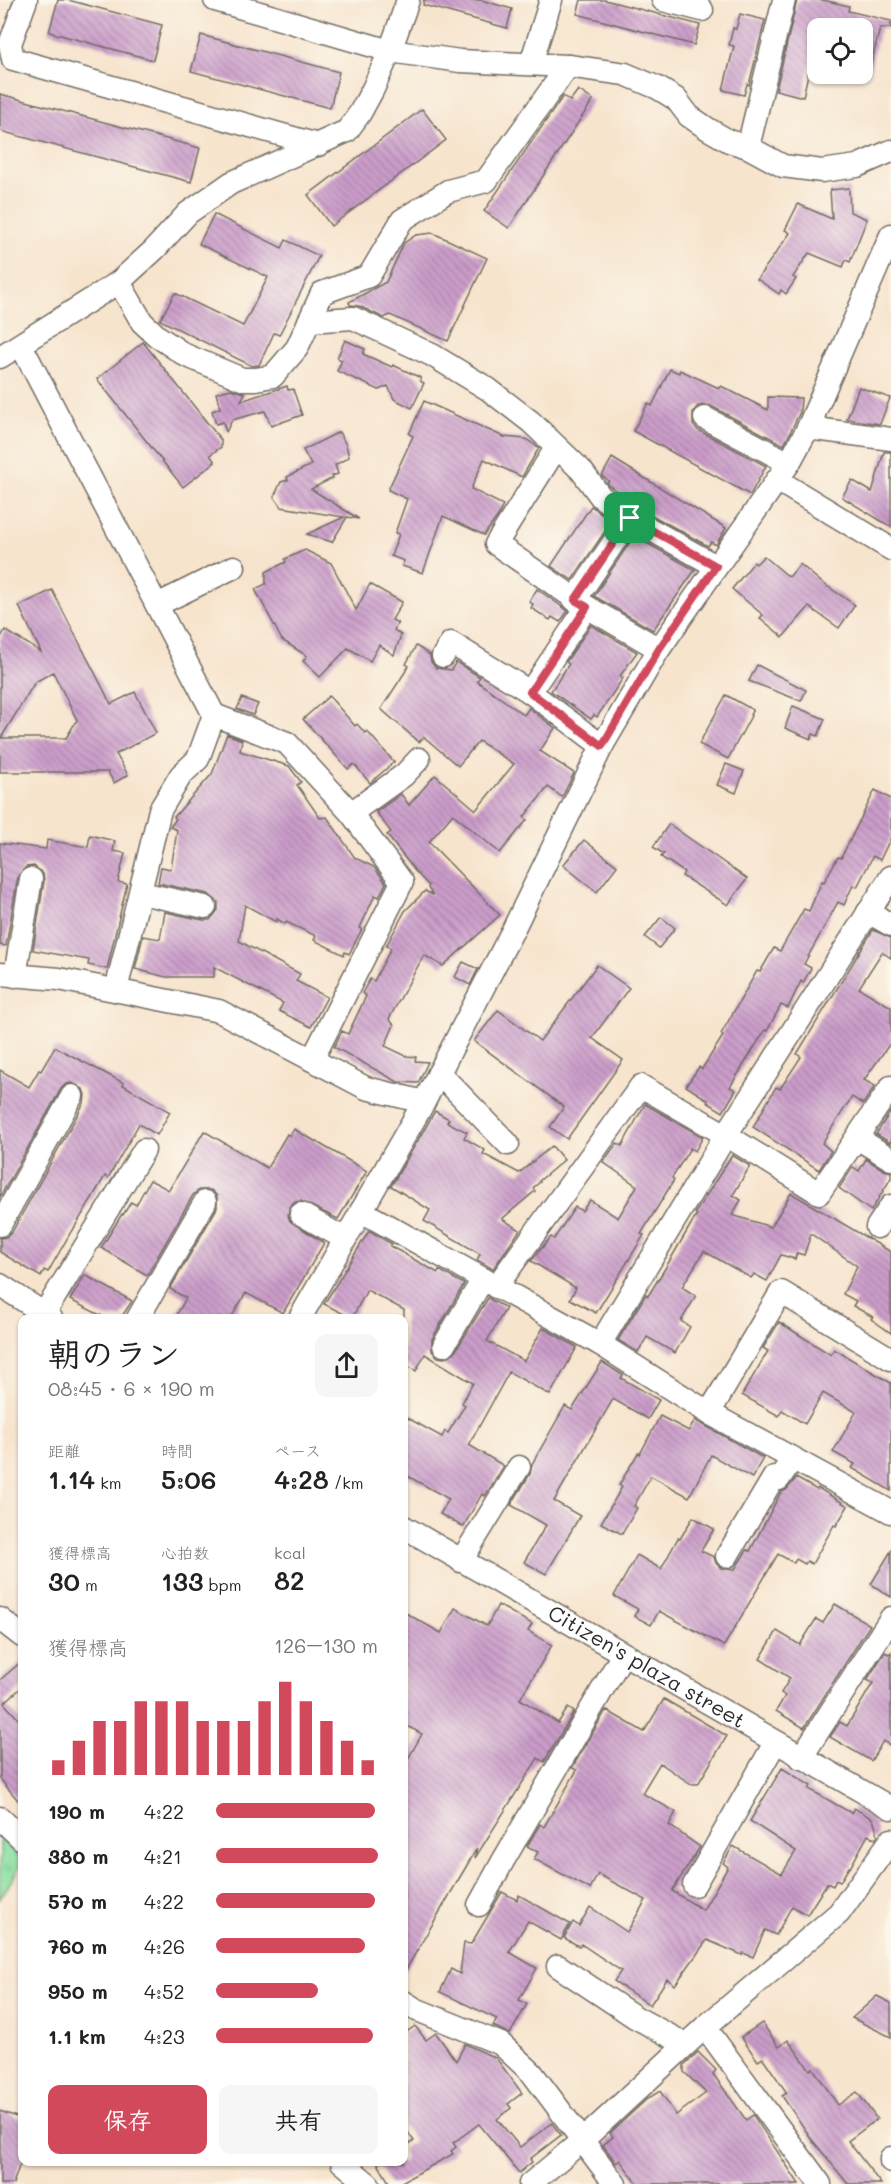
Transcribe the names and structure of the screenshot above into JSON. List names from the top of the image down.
{
  "streets": {
    "street": ["Citizen's plaza street"]
  },
  "page": {
    "heading": ["朝のラン", "08:45 · 6 × 190 m"],
    "stats": [
      ["距離", "1.14 km"],
      ["時間", "5:06"],
      ["ペース", "4:28 /km"],
      ["獲得標高", "30 m"],
      ["心拍数", "133 bpm"],
      ["kcal", "82"]
    ],
    "chart": ["獲得標高", "126–130 m"],
    "list": [
      {
        "name": "190 m",
        "note": "4:22"
      },
      {
        "name": "380 m",
        "note": "4:21"
      },
      {
        "name": "570 m",
        "note": "4:22"
      },
      {
        "name": "760 m",
        "note": "4:26"
      },
      {
        "name": "950 m",
        "note": "4:52"
      },
      {
        "name": "1.1 km",
        "note": "4:23"
      }
    ],
    "buttons": ["保存", "共有"]
  }
}
